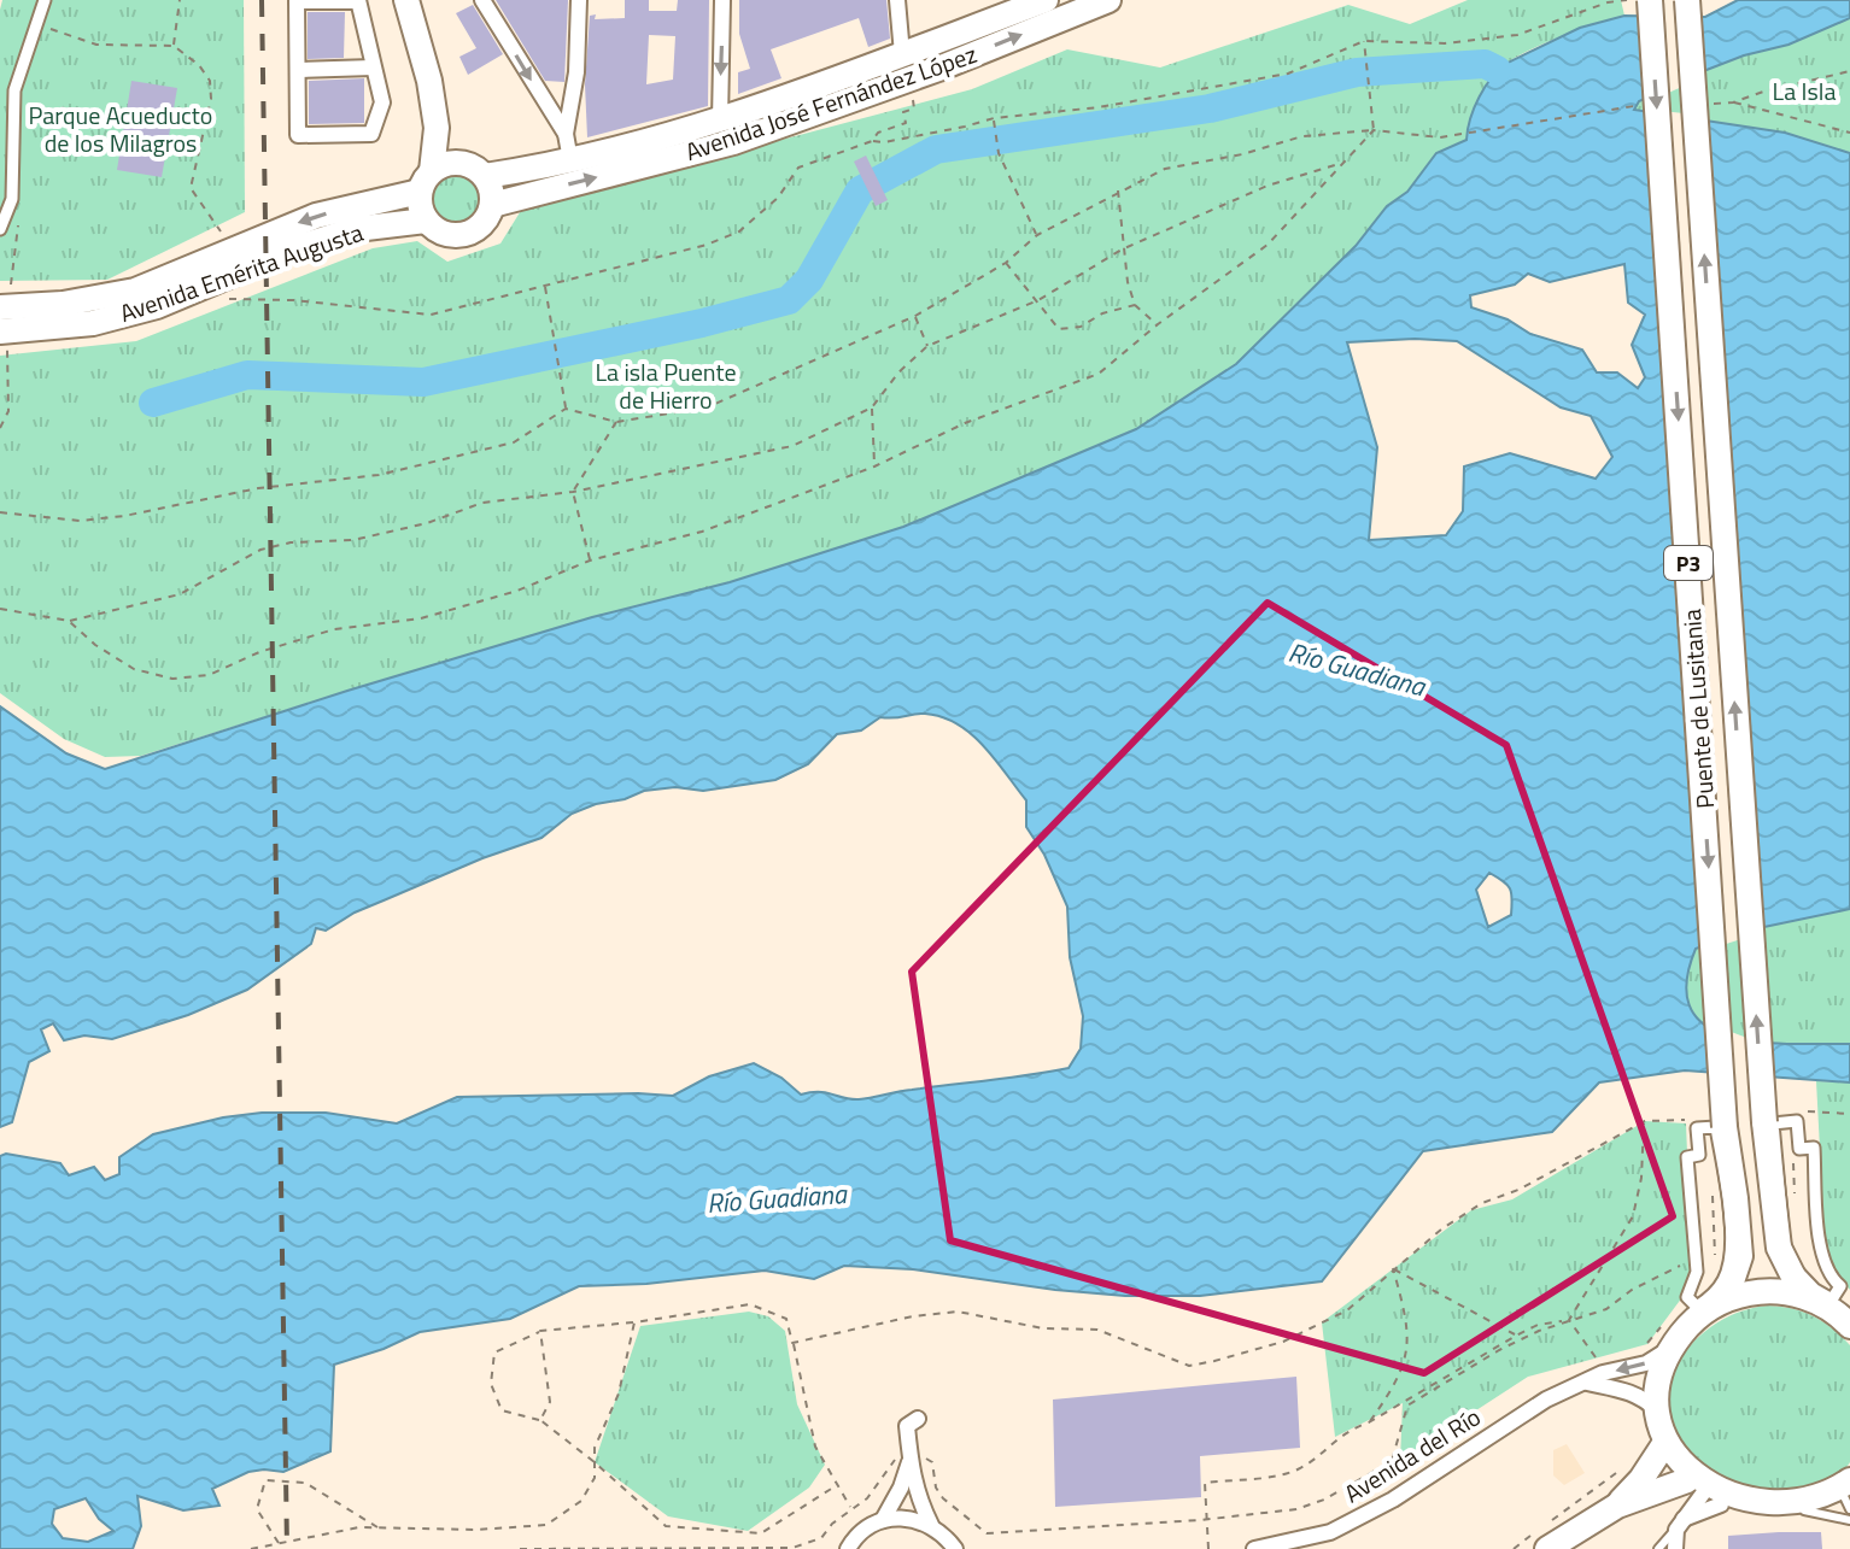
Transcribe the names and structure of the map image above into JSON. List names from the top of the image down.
{
  "streets": {
    "main road": [
      "Avenida José Fernández López",
      "Avenida Emérita Augusta",
      "P3",
      "Puente de Lusitania"
    ],
    "street": ["Avenida del Río"]
  },
  "crossings": [
    ["Avenida José Fernández López", "Avenida Emérita Augusta"]
  ],
  "water": ["Río Guadiana"],
  "parks": ["La Isla", "Parque Acueducto de los Milagros", "La isla Puente de Hierro"]
}
